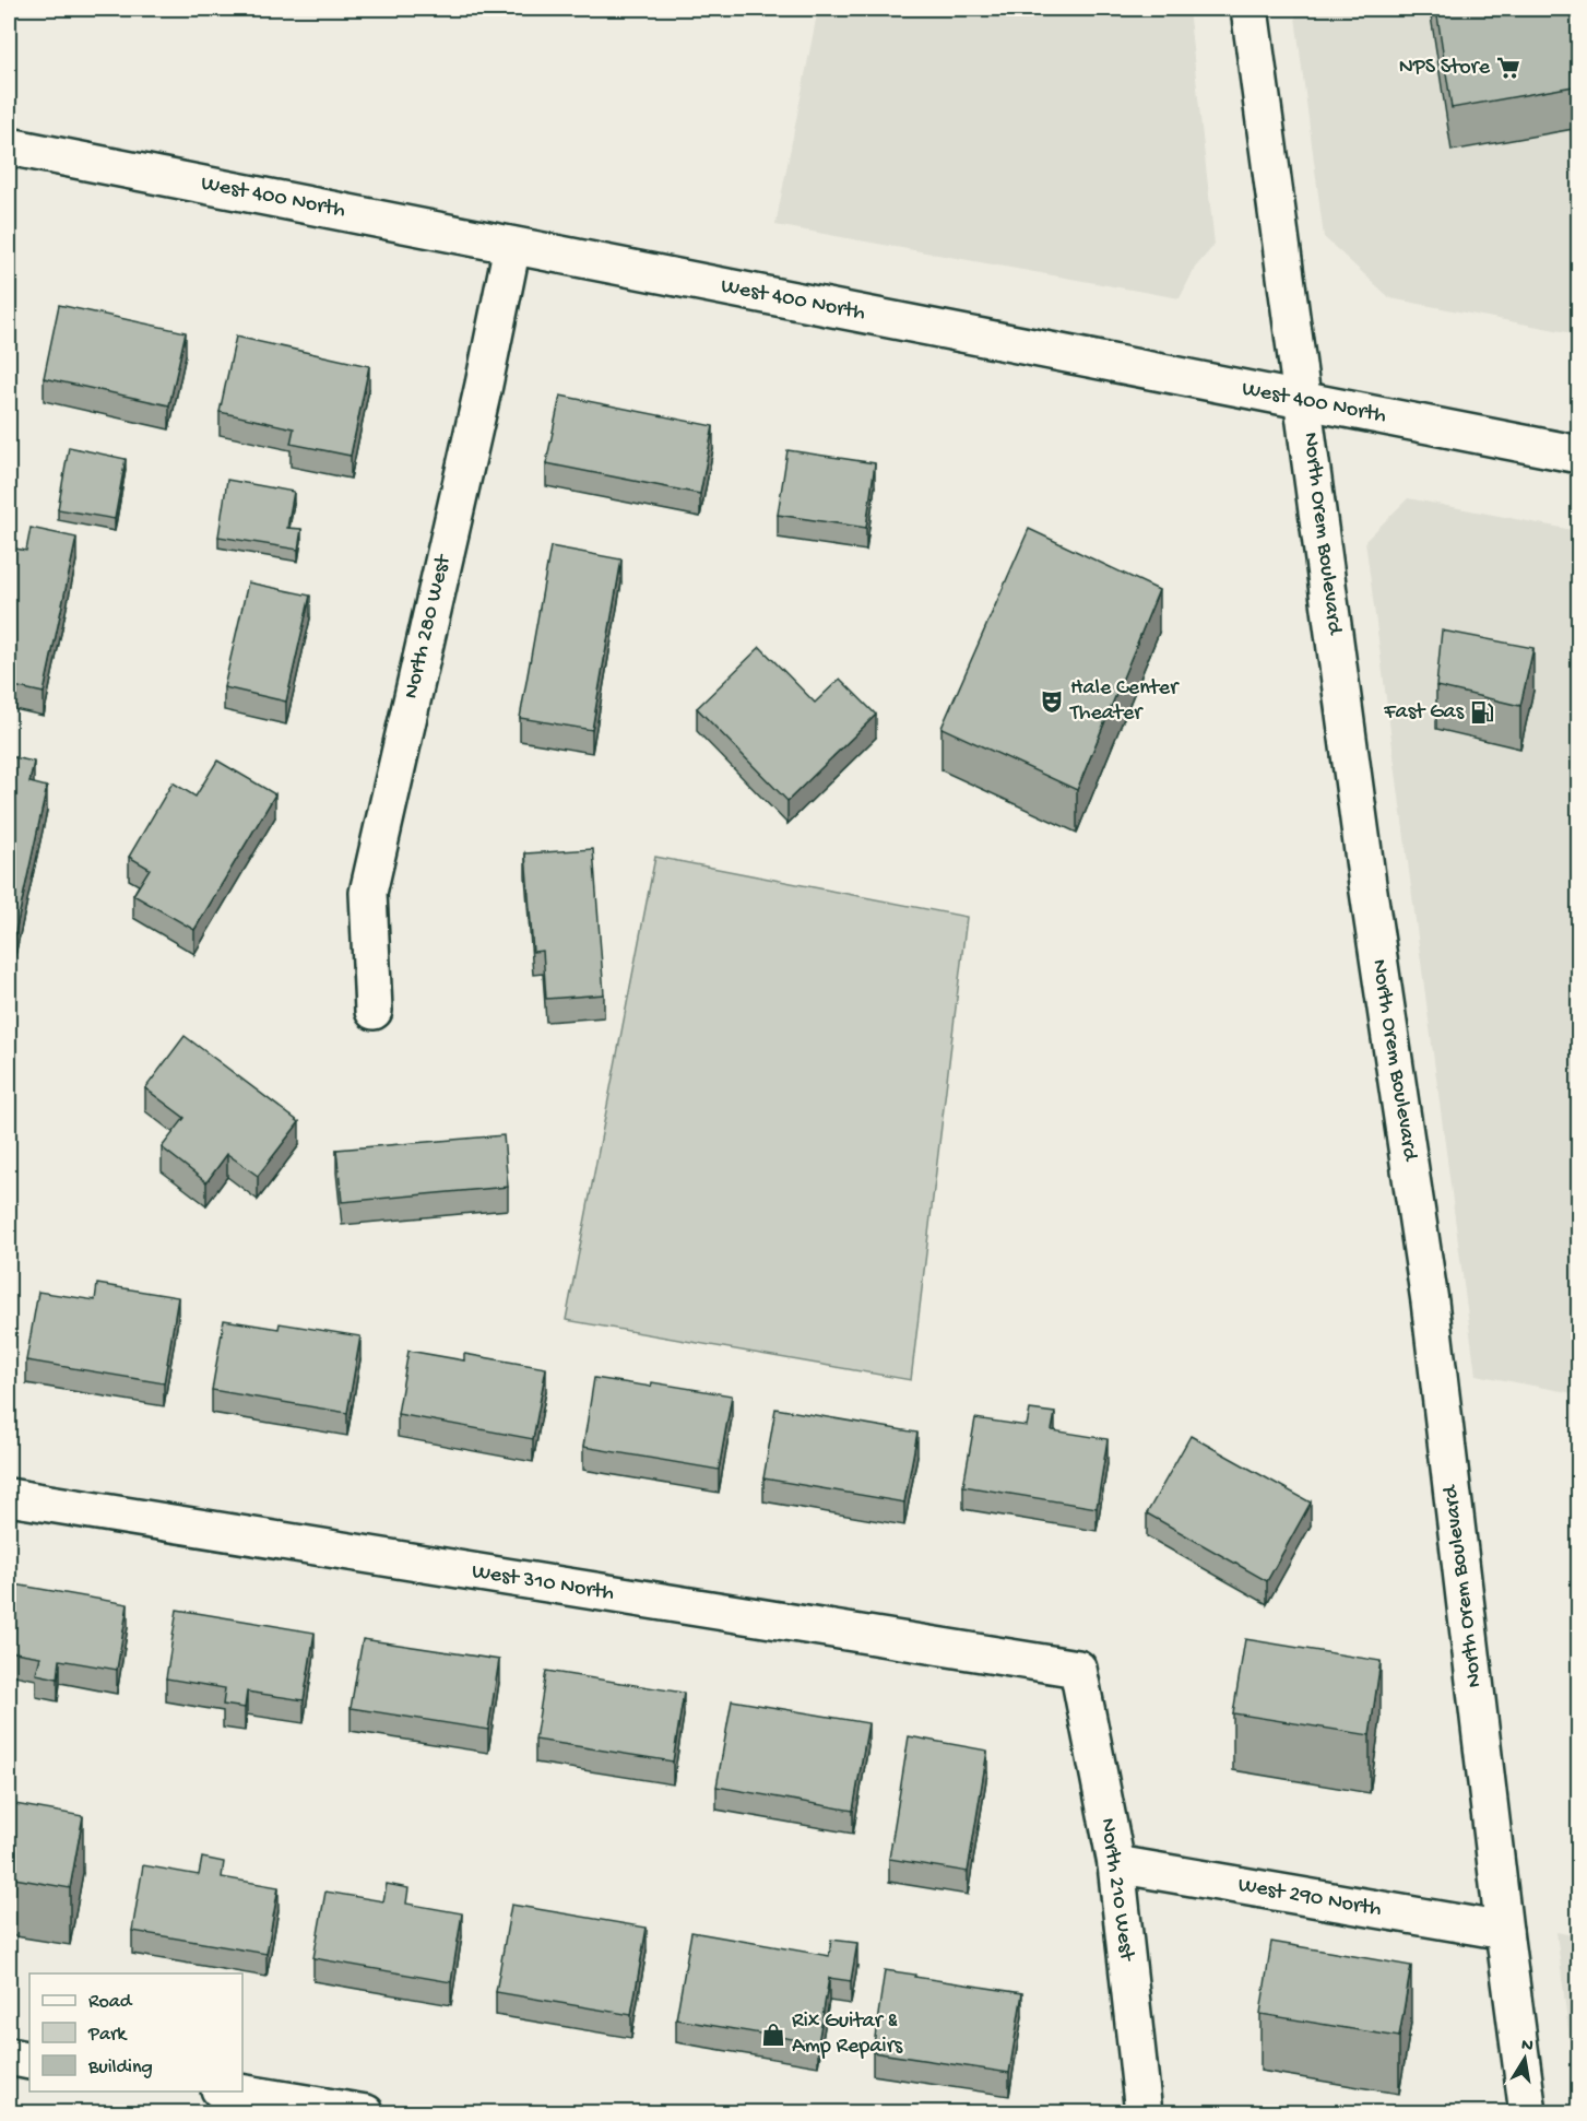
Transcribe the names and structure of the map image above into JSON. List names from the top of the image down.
{
  "streets": {
    "street": [
      "West 400 North",
      "North Orem Boulevard",
      "North 280 West",
      "West 310 North",
      "North 210 West",
      "West 290 North"
    ]
  },
  "crossings": [
    ["West 400 North", "North Orem Boulevard"],
    ["West 400 North", "North 280 West"],
    ["North Orem Boulevard", "West 290 North"],
    ["West 310 North", "North 210 West"],
    ["North 210 West", "West 290 North"]
  ],
  "places": {
    "supermarket": ["NPS Store"],
    "theatre": ["Hale Center Theater"],
    "fuel station": ["Fast Gas"],
    "shop": ["Rix Guitar & Amp Repairs"]
  },
  "legend": ["Road", "Park", "Building"],
  "north": "top"
}
